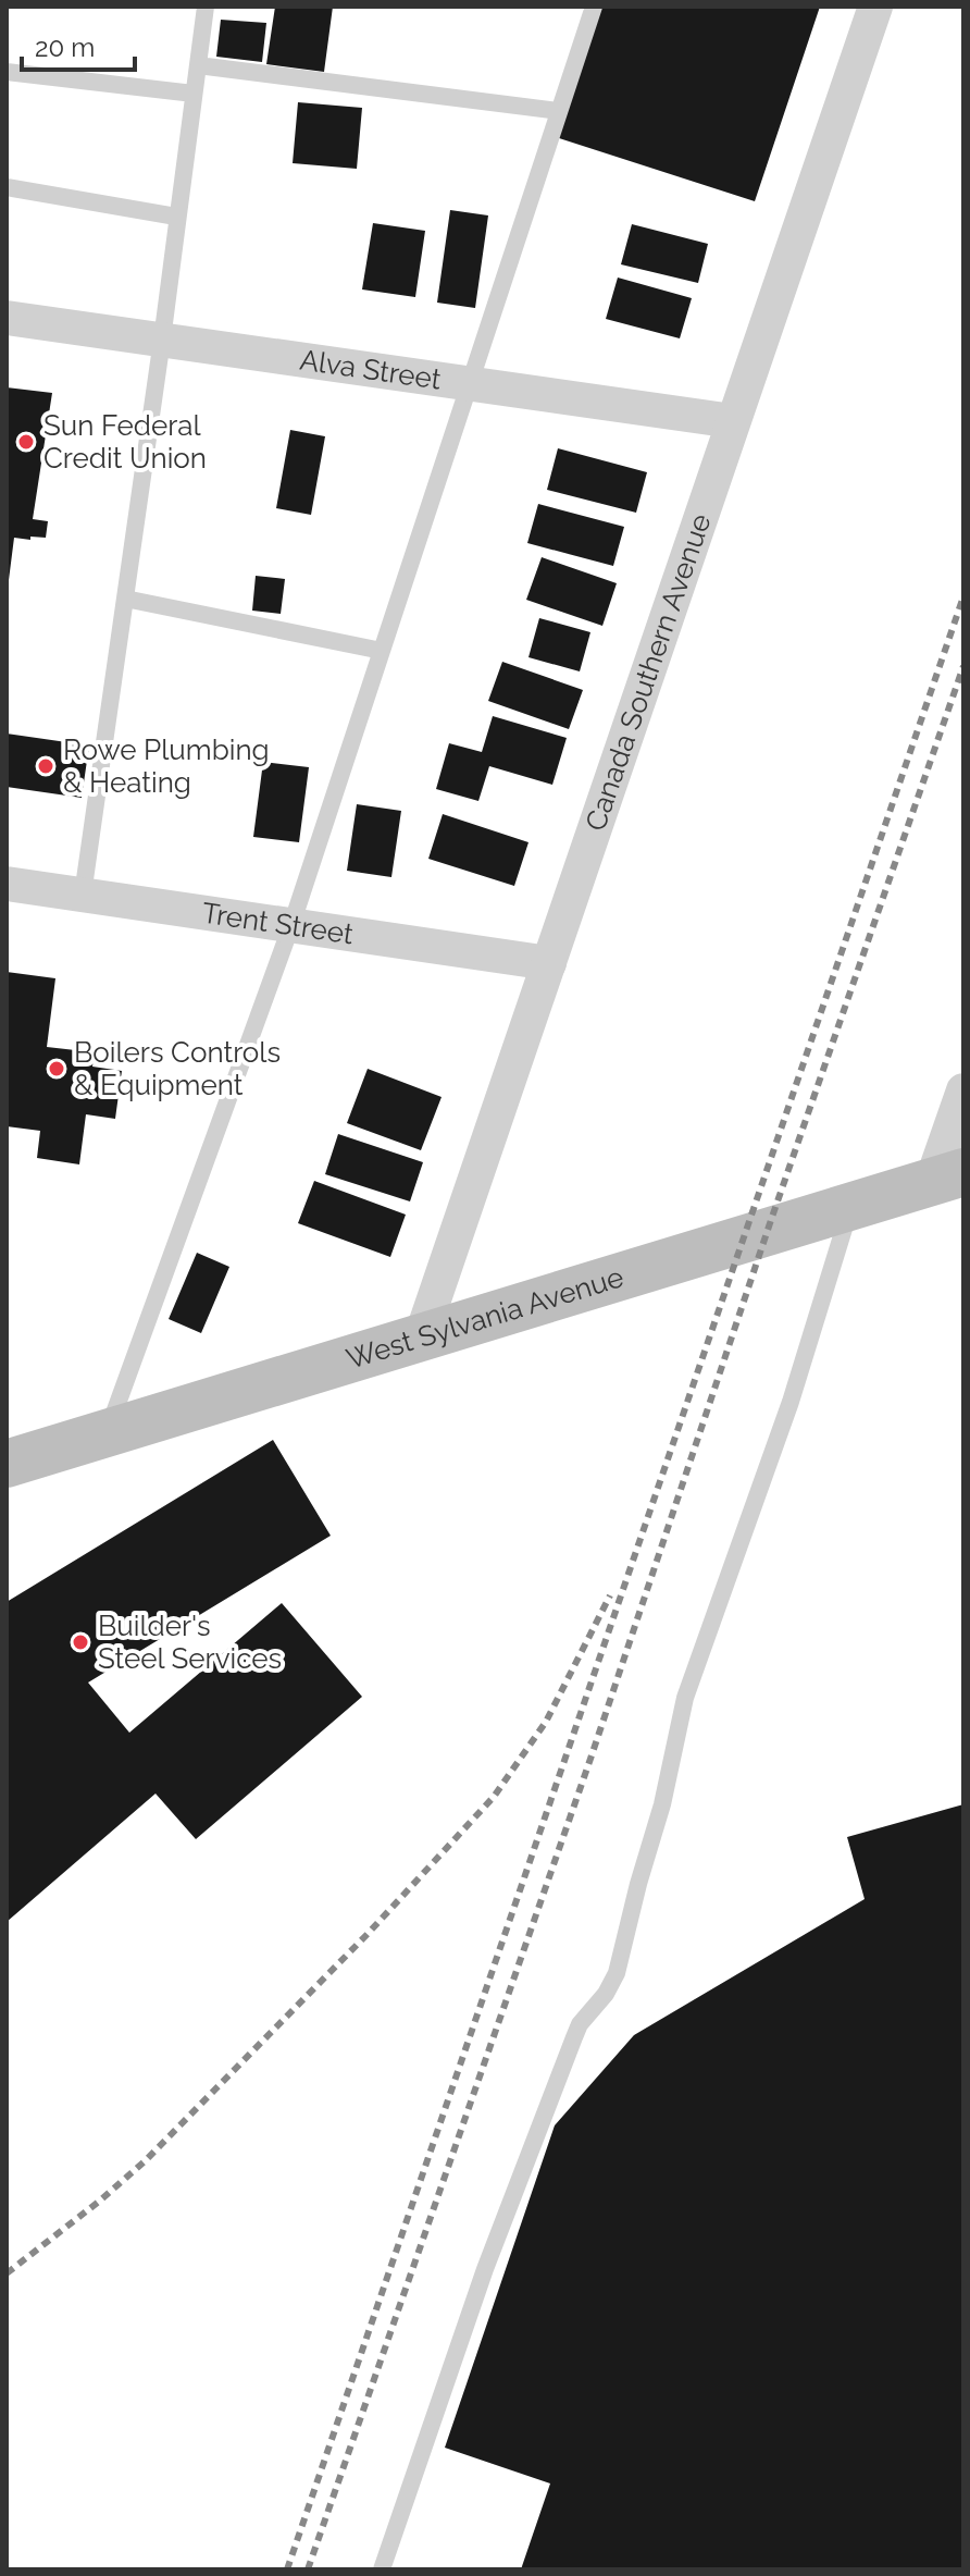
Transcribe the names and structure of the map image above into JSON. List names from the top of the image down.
{
  "streets": {
    "main road": ["West Sylvania Avenue"],
    "street": ["Alva Street", "Canada Southern Avenue", "Trent Street"]
  },
  "crossings": [
    ["Alva Street", "Canada Southern Avenue"],
    ["Canada Southern Avenue", "Trent Street"],
    ["Canada Southern Avenue", "West Sylvania Avenue"]
  ],
  "places": [
    "Sun Federal Credit Union",
    "Rowe Plumbing & Heating",
    "Boilers Controls & Equipment",
    "Builder's Steel Services"
  ],
  "scale_bar": "20 m"
}
